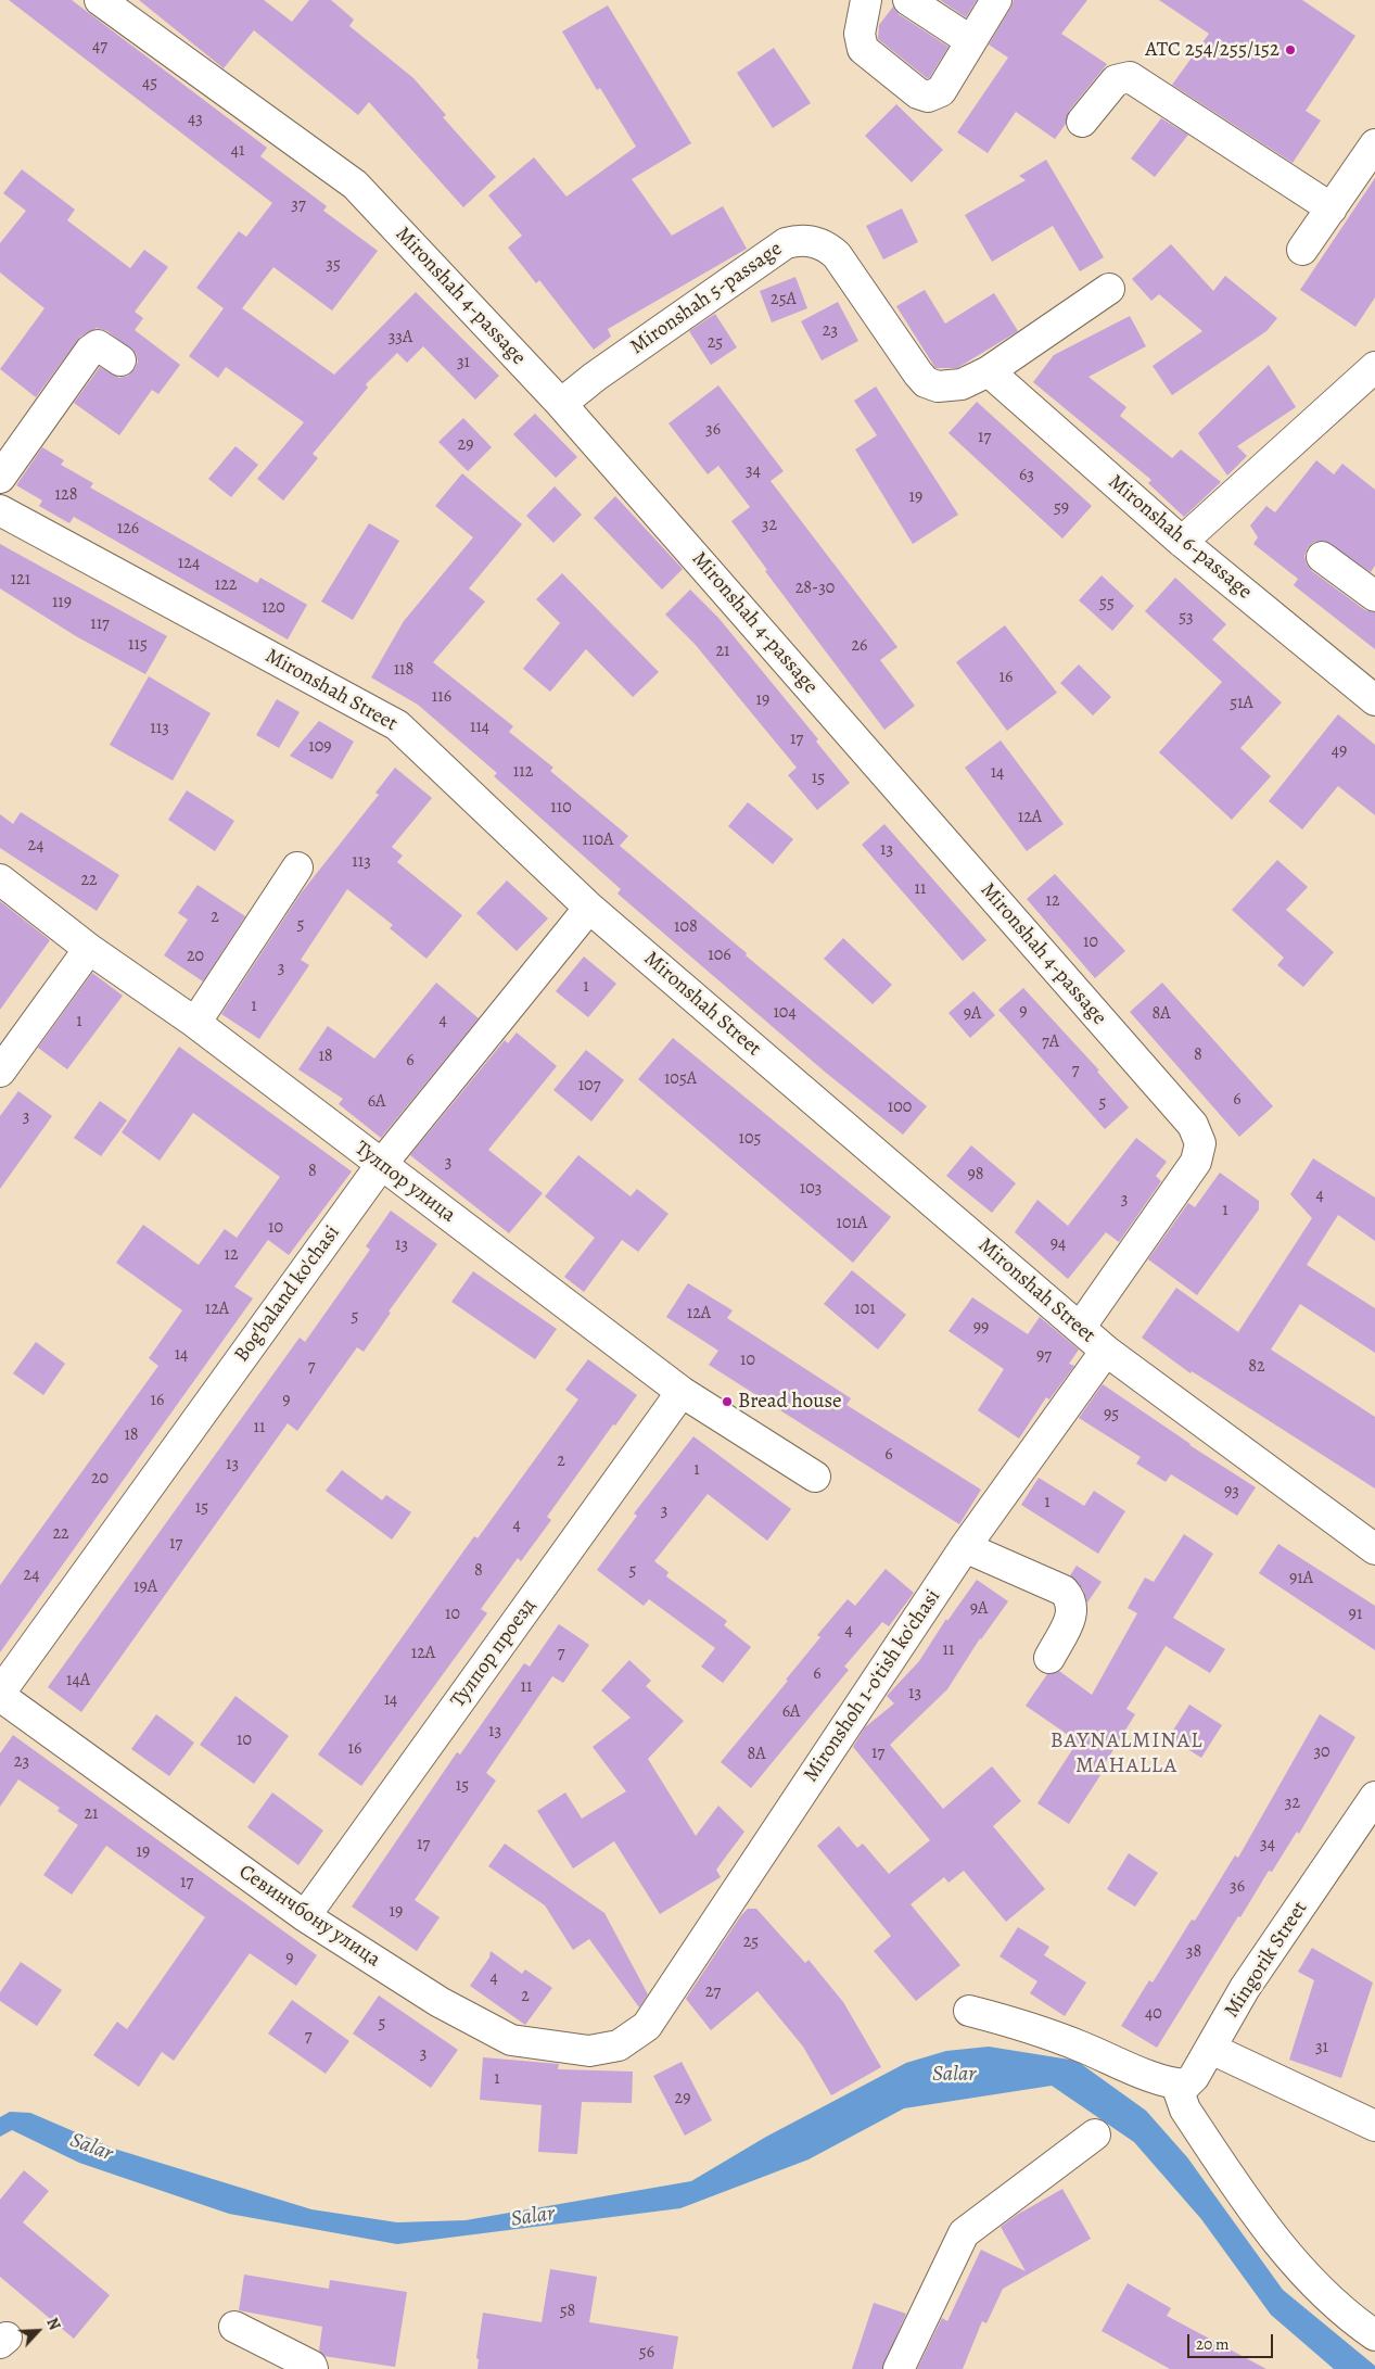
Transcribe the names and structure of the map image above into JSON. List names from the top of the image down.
{
  "streets": {
    "street": [
      "Mironshah 4-passage",
      "Mironshah 5-passage",
      "Mironshah 6-passage",
      "Mironshah Street",
      "Тулпор улица",
      "Bog'baland ko'chasi",
      "Тулпор проезд",
      "Mironshoh 1-o'tish ko'chasi",
      "Севинчбону улица",
      "Mingorik Street"
    ]
  },
  "crossings": [
    ["Mironshah 4-passage", "Mironshah 5-passage"],
    ["Mironshah 4-passage", "Mironshah Street"],
    ["Mironshah 5-passage", "Mironshah 6-passage"],
    ["Mironshah Street", "Bog'baland ko'chasi"],
    ["Mironshah Street", "Mironshoh 1-o'tish ko'chasi"],
    ["Тулпор улица", "Bog'baland ko'chasi"],
    ["Тулпор улица", "Тулпор проезд"],
    ["Bog'baland ko'chasi", "Севинчбону улица"],
    ["Тулпор проезд", "Севинчбону улица"],
    ["Mironshoh 1-o'tish ko'chasi", "Севинчбону улица"]
  ],
  "districts": ["BAYNALMINAL MAHALLA"],
  "water": ["Salar"],
  "places": ["АТС 254/255/152", "Bread house"],
  "house_numbers": [
    "47",
    "45",
    "43",
    "41",
    "37",
    "35",
    "25A",
    "23",
    "33A",
    "25",
    "31",
    "36",
    "17",
    "29",
    "34",
    "63",
    "128",
    "19",
    "59",
    "32",
    "126",
    "124",
    "121",
    "122",
    "28-30",
    "119",
    "55",
    "120",
    "53",
    "117",
    "115",
    "26",
    "21",
    "118",
    "16",
    "116",
    "19",
    "51A",
    "114",
    "113",
    "17",
    "109",
    "49",
    "112",
    "14",
    "15",
    "110",
    "12A",
    "110A",
    "24",
    "13",
    "113",
    "22",
    "11",
    "12",
    "2",
    "5",
    "108",
    "10",
    "106",
    "20",
    "3",
    "1",
    "1",
    "9",
    "104",
    "9A",
    "8A",
    "4",
    "1",
    "7A",
    "8",
    "18",
    "6",
    "7",
    "105A",
    "107",
    "6",
    "6A",
    "5",
    "100",
    "3",
    "105",
    "3",
    "8",
    "98",
    "103",
    "4",
    "3",
    "1",
    "101A",
    "10",
    "94",
    "13",
    "12",
    "12A",
    "101",
    "12A",
    "5",
    "99",
    "14",
    "97",
    "10",
    "7",
    "82",
    "16",
    "9",
    "95",
    "11",
    "18",
    "6",
    "2",
    "13",
    "1",
    "20",
    "93",
    "1",
    "15",
    "3",
    "4",
    "22",
    "17",
    "8",
    "5",
    "24",
    "91A",
    "19A",
    "9A",
    "10",
    "91",
    "4",
    "11",
    "12A",
    "7",
    "6",
    "14A",
    "11",
    "13",
    "14",
    "6A",
    "13",
    "10",
    "16",
    "30",
    "17",
    "8A",
    "23",
    "15",
    "32",
    "21",
    "17",
    "34",
    "19",
    "17",
    "36",
    "19",
    "25",
    "38",
    "9",
    "4",
    "27",
    "2",
    "40",
    "5",
    "7",
    "31",
    "3",
    "1",
    "29",
    "58",
    "56"
  ],
  "scale_bar": "20 m",
  "north": "top right"
}
